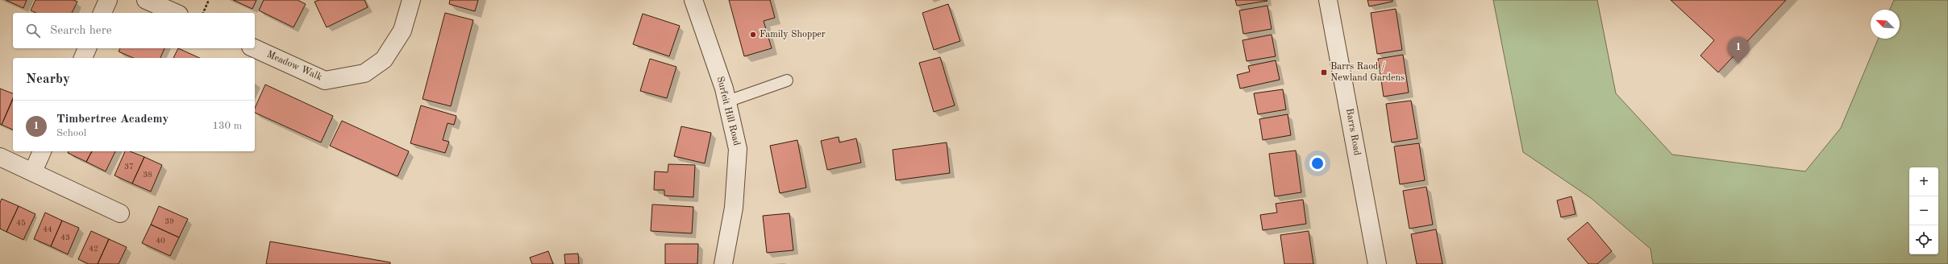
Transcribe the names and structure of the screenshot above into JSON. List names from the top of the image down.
{
  "streets": {
    "street": ["Meadow Walk", "Surfeit Hill Road", "Barrs Road"]
  },
  "places": {
    "other": ["Family Shopper"],
    "transit": ["Barrs Raod / Newland Gardens"]
  },
  "house_numbers": [
    "37",
    "38",
    "39",
    "45",
    "44",
    "43",
    "40",
    "42"
  ],
  "north": "top left",
  "page": {
    "search": "Search here",
    "pins": "1",
    "heading": "Nearby",
    "list": [
      {
        "mark": "1",
        "name": "Timbertree Academy",
        "note": "School",
        "value": "130 m"
      }
    ],
    "map_buttons": ["+", "−"]
  }
}
